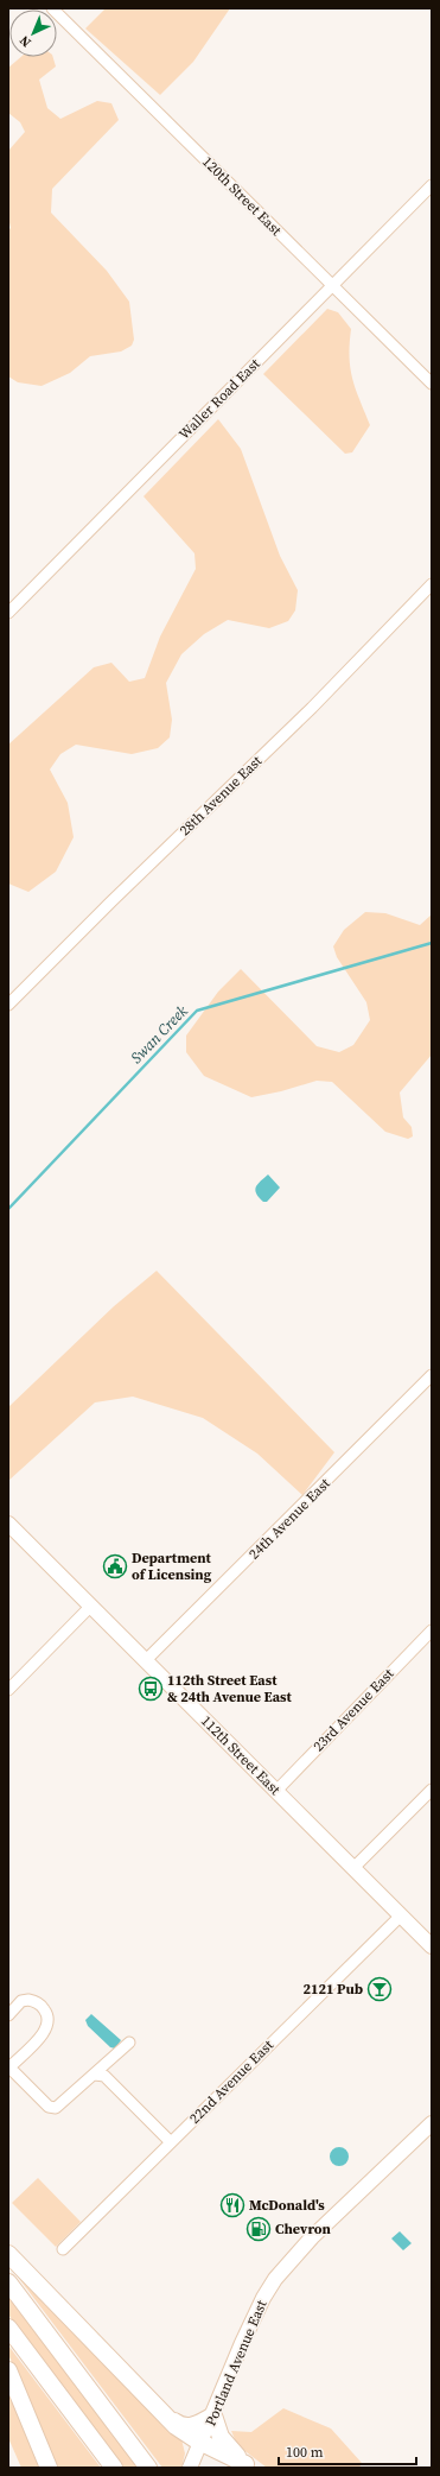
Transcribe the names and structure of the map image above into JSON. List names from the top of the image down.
{
  "streets": {
    "main road": ["112th Street East", "Portland Avenue East"],
    "street": [
      "120th Street East",
      "Waller Road East",
      "28th Avenue East",
      "24th Avenue East",
      "23rd Avenue East",
      "22nd Avenue East"
    ]
  },
  "crossings": [
    ["120th Street East", "Waller Road East"],
    ["24th Avenue East", "112th Street East"],
    ["23rd Avenue East", "112th Street East"],
    ["112th Street East", "22nd Avenue East"]
  ],
  "water": ["Swan Creek"],
  "places": {
    "public building": ["Department of Licensing"],
    "bus stop": ["112th Street East & 24th Avenue East"],
    "bar": ["2121 Pub"],
    "restaurant": ["McDonald's"],
    "fuel station": ["Chevron"]
  },
  "scale_bar": "100 m",
  "north": "bottom left"
}
